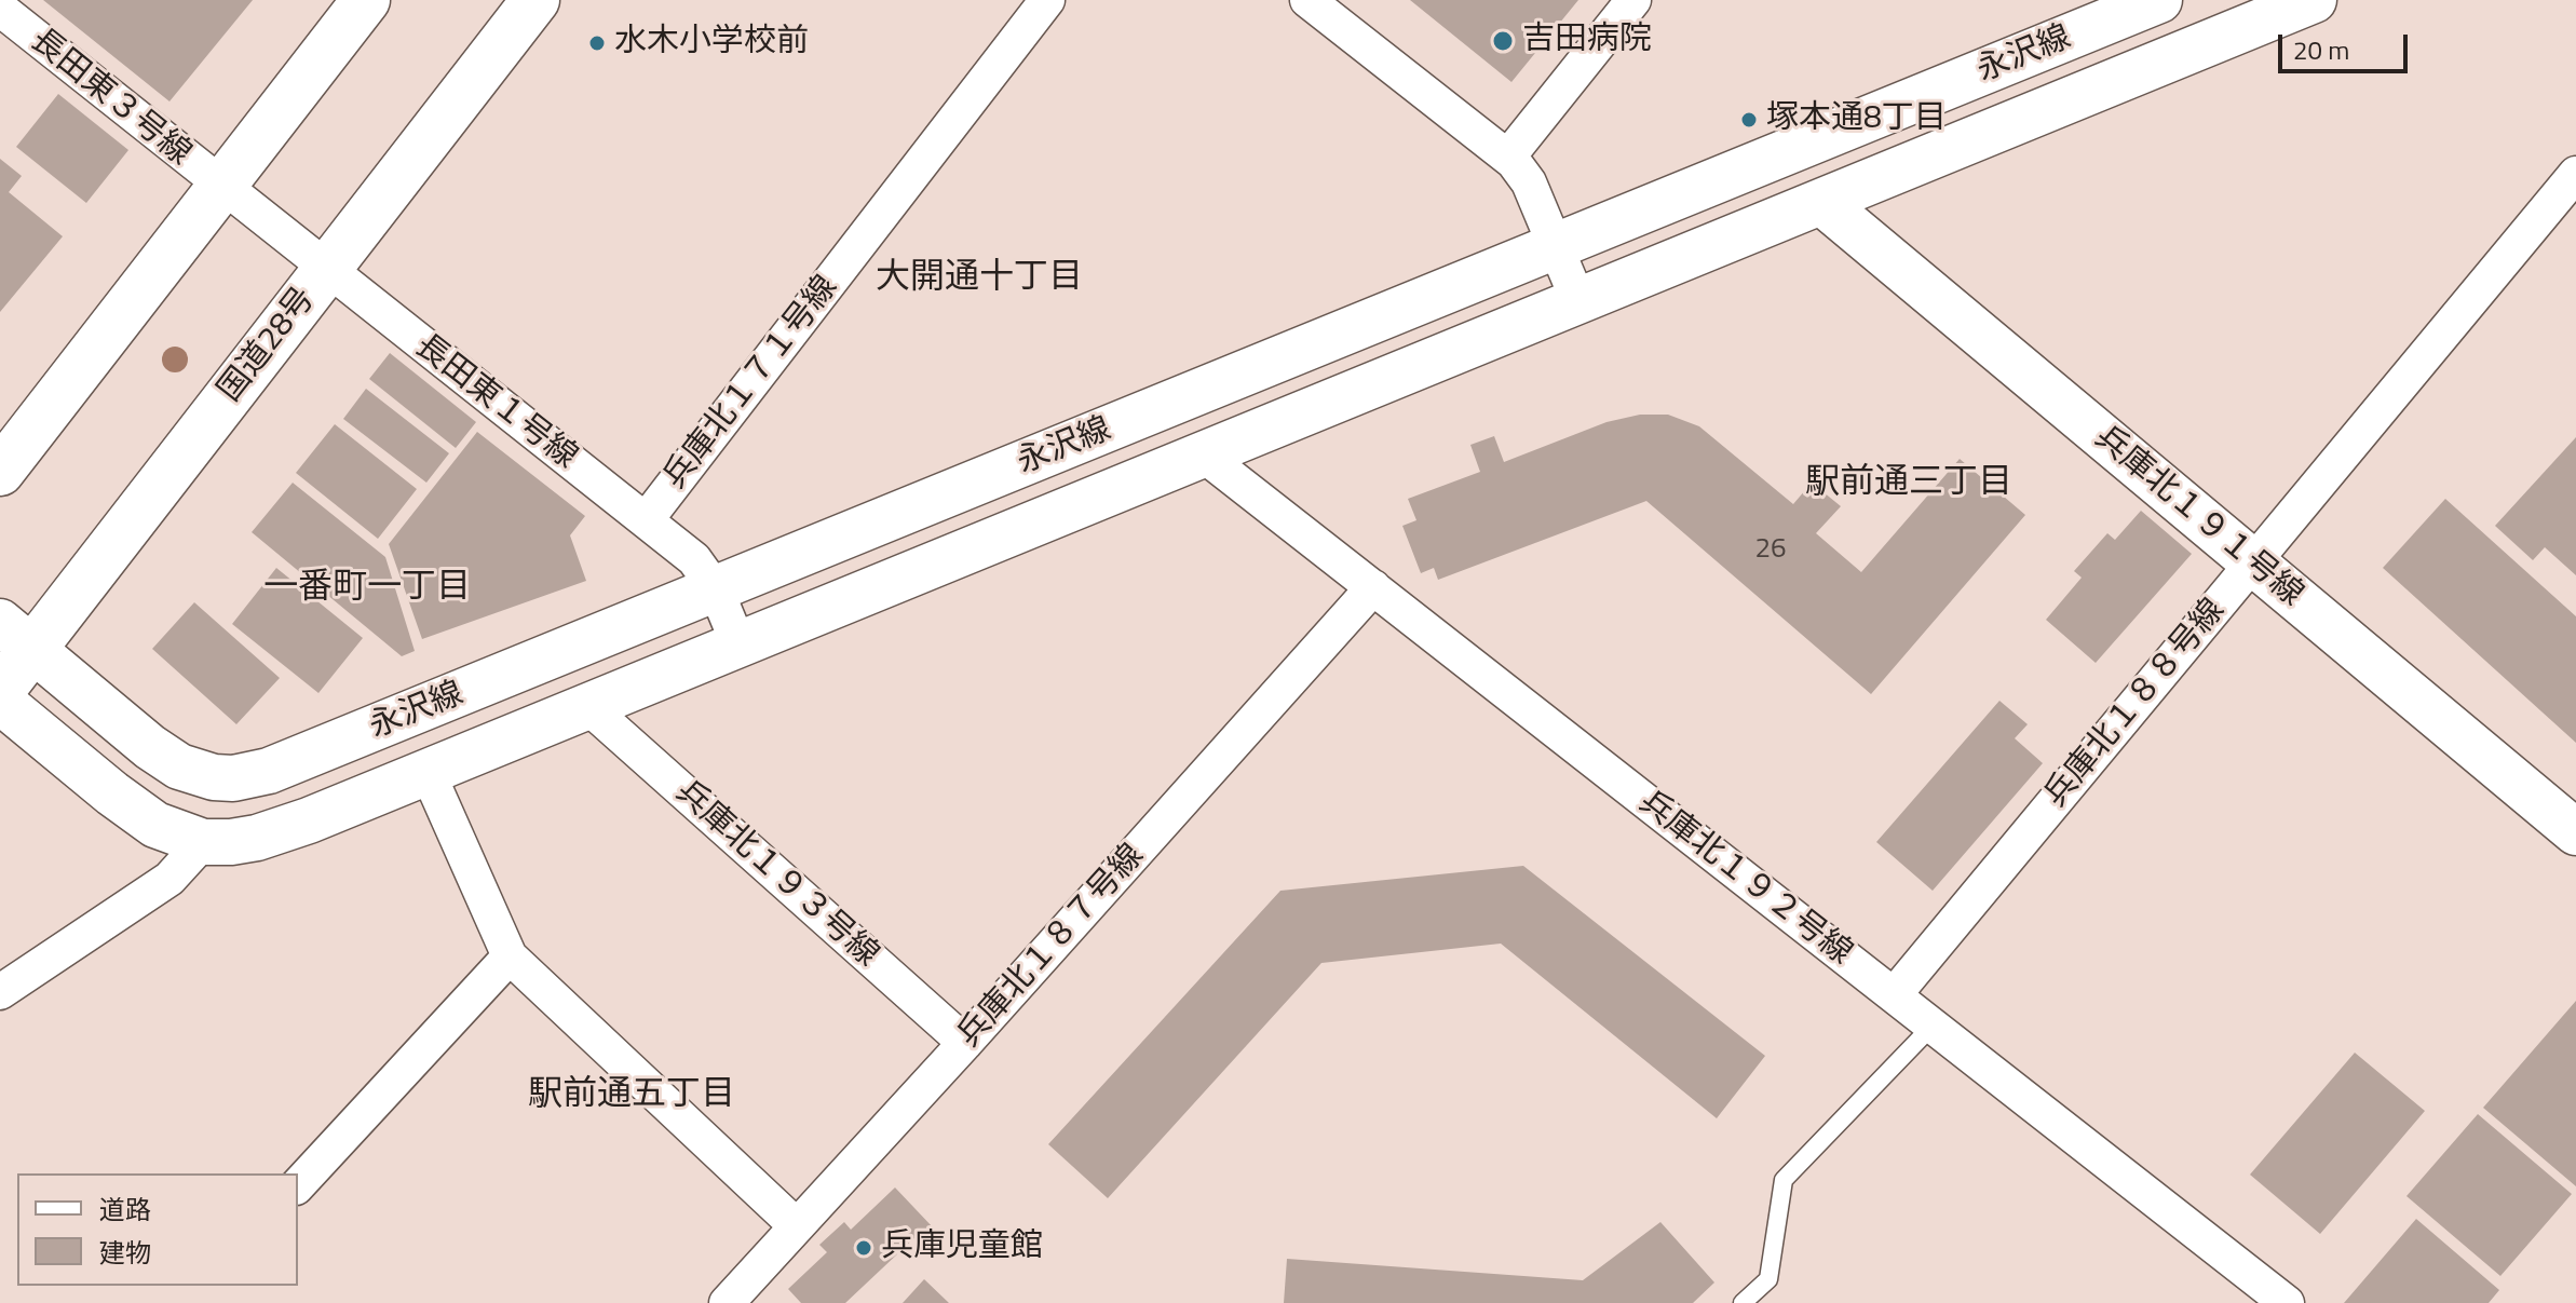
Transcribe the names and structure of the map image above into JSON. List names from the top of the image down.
{
  "streets": {
    "highway": ["国道28号"],
    "street": [
      "永沢線",
      "長田東３号線",
      "兵庫北１７１号線",
      "長田東１号線",
      "兵庫北１９１号線",
      "兵庫北１８８号線",
      "兵庫北１９３号線",
      "兵庫北１９２号線",
      "兵庫北１８７号線"
    ]
  },
  "crossings": [
    ["永沢線", "国道28号"],
    ["永沢線", "長田東１号線"],
    ["永沢線", "兵庫北１９１号線"],
    ["永沢線", "兵庫北１９３号線"],
    ["永沢線", "兵庫北１９２号線"],
    ["長田東３号線", "長田東１号線"],
    ["国道28号", "長田東１号線"],
    ["兵庫北１７１号線", "長田東１号線"],
    ["兵庫北１９１号線", "兵庫北１８８号線"],
    ["兵庫北１８８号線", "兵庫北１９２号線"],
    ["兵庫北１９３号線", "兵庫北１８７号線"],
    ["兵庫北１９２号線", "兵庫北１８７号線"]
  ],
  "districts": [
    "大開通十丁目",
    "駅前通三丁目",
    "一番町一丁目",
    "駅前通五丁目"
  ],
  "places": [
    "吉田病院",
    "水木小学校前",
    "塚本通8丁目",
    "兵庫児童館"
  ],
  "house_numbers": ["26"],
  "legend": ["道路", "建物"],
  "scale_bar": "20 m"
}
